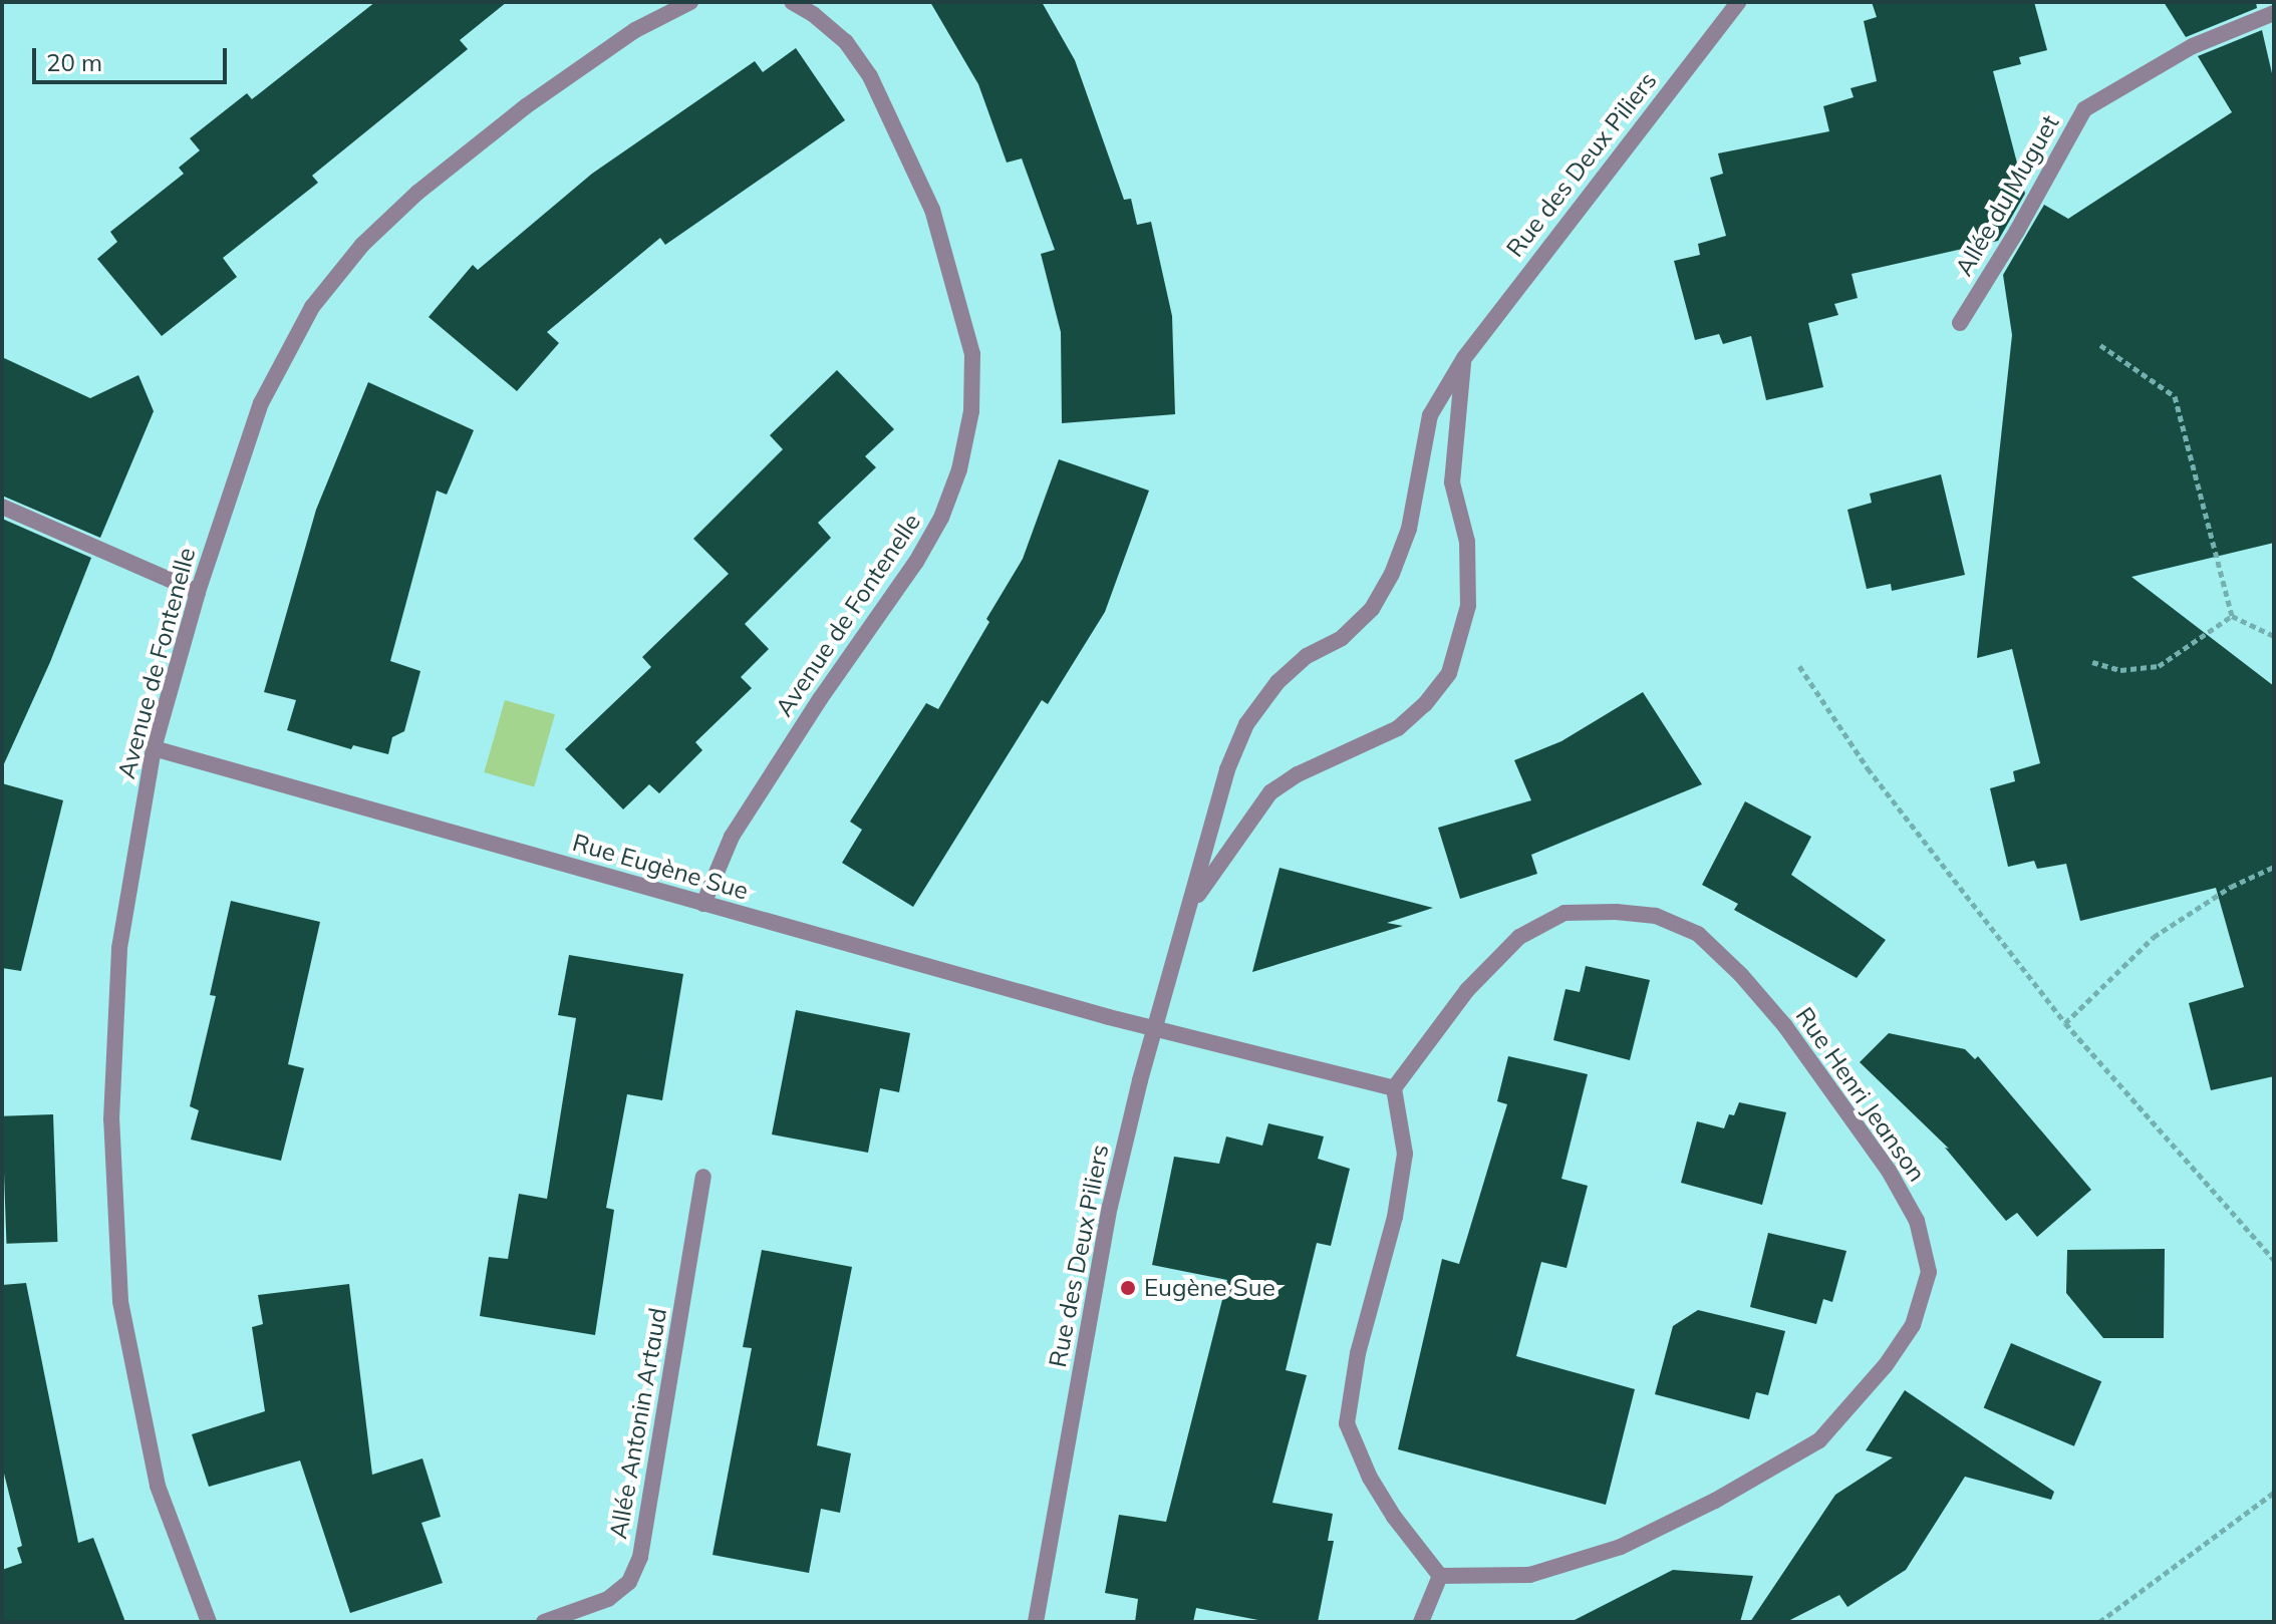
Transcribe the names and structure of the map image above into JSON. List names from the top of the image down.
{
  "streets": {
    "street": [
      "Rue des Deux Piliers",
      "Allée du Muguet",
      "Avenue de Fontenelle",
      "Rue Eugène Sue",
      "Rue Henri Jeanson",
      "Allée Antonin Artaud"
    ]
  },
  "crossings": [
    ["Rue des Deux Piliers", "Rue Eugène Sue"],
    ["Avenue de Fontenelle", "Rue Eugène Sue"]
  ],
  "places": ["Eugène Sue"],
  "scale_bar": "20 m"
}
